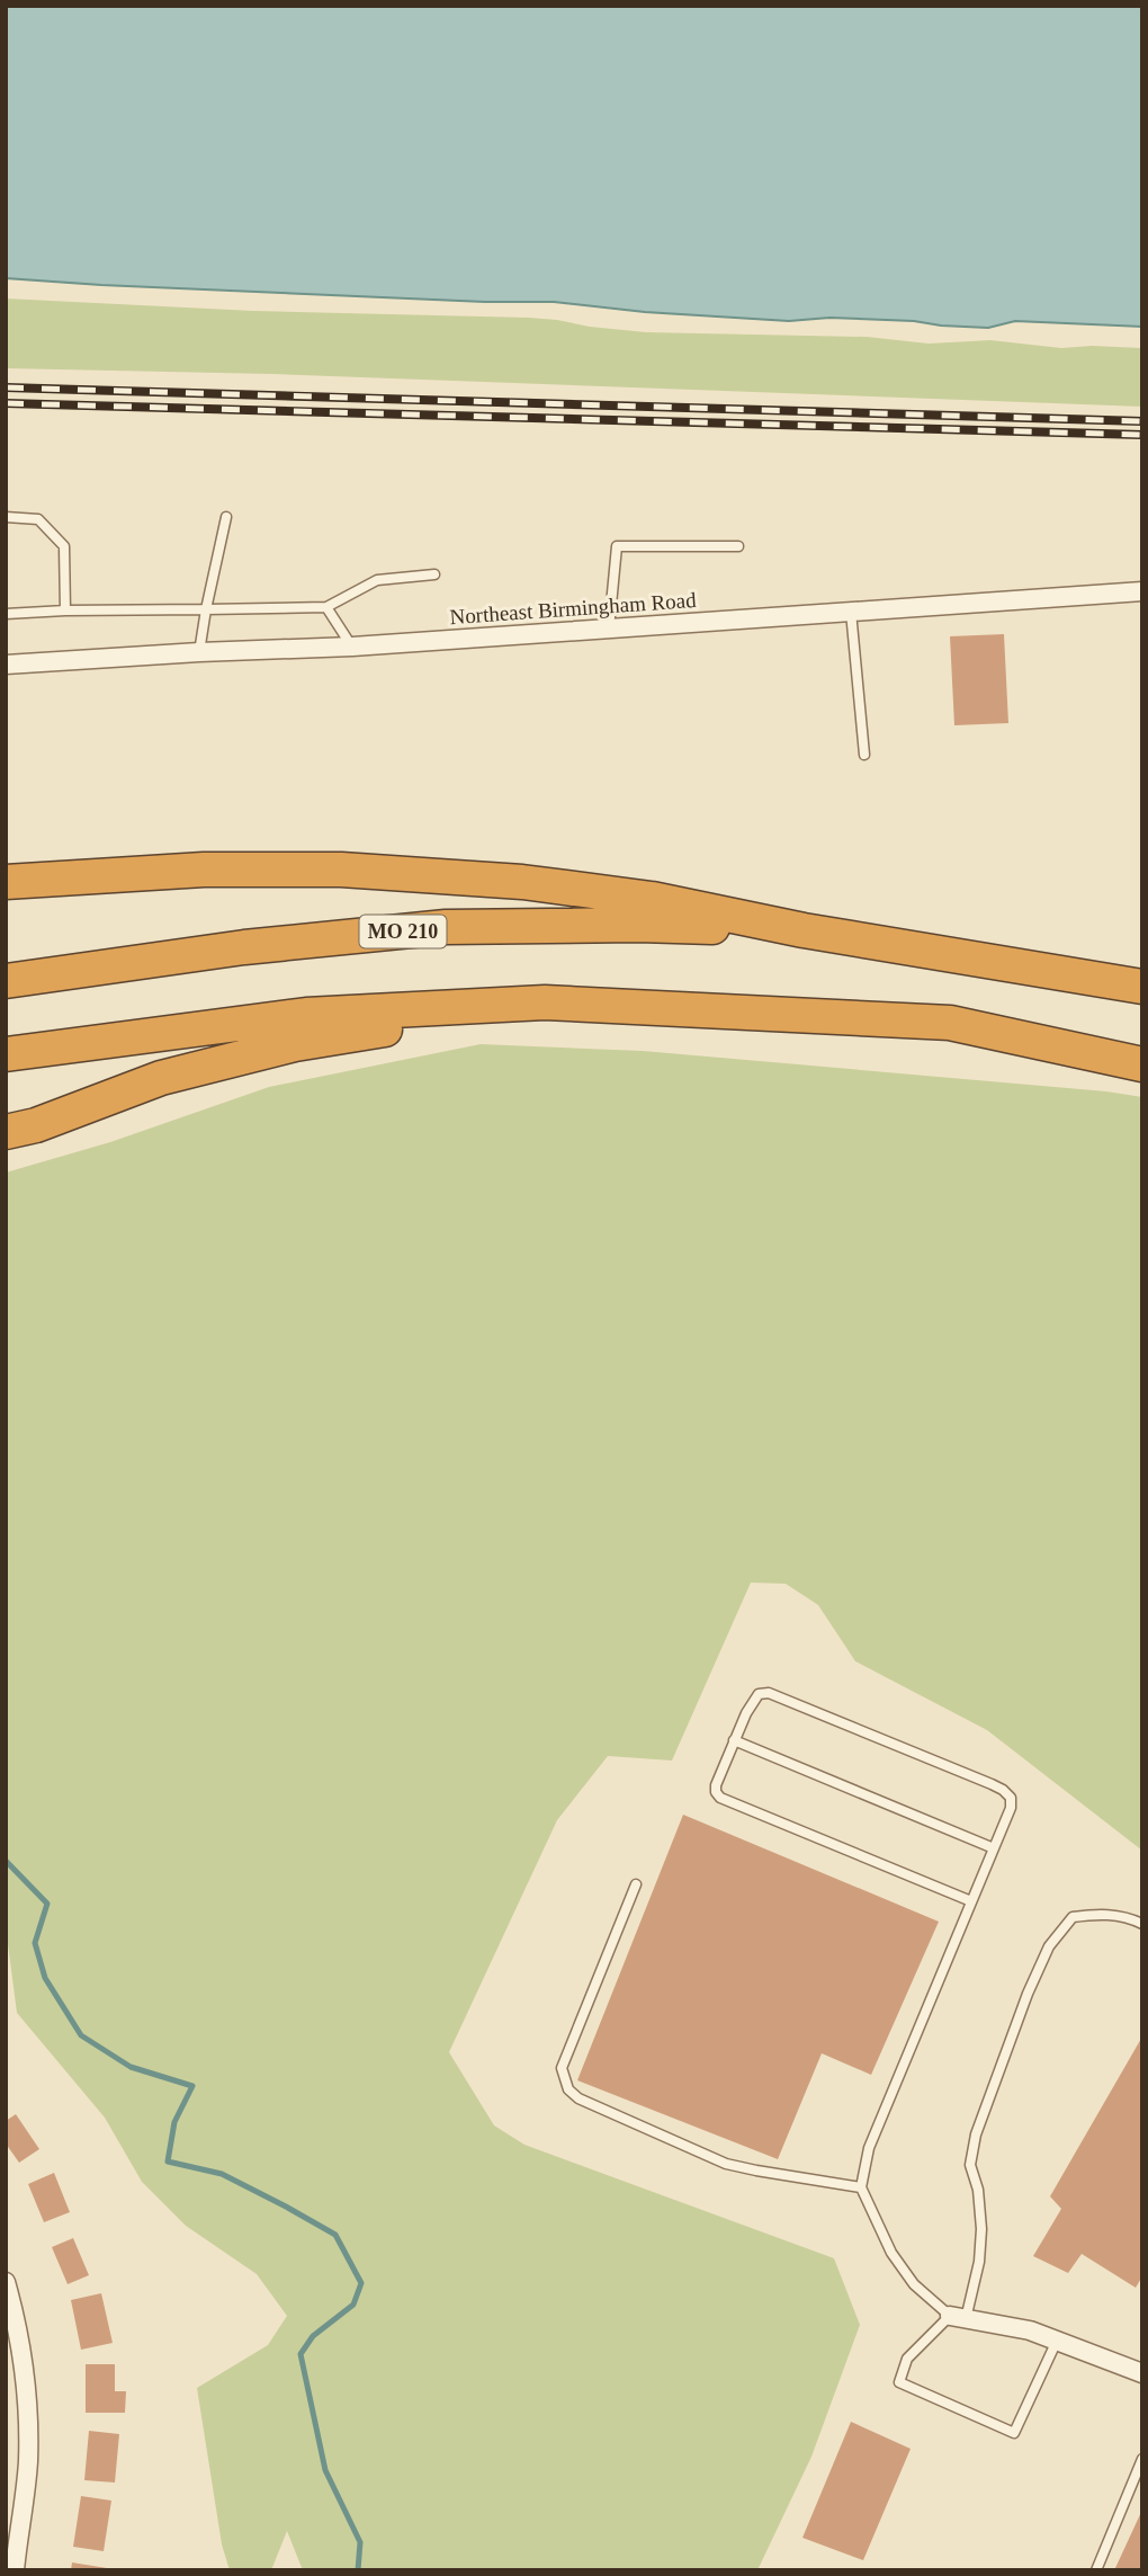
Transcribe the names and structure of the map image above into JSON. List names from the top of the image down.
{
  "streets": {
    "highway": ["MO 210"],
    "street": ["Northeast Birmingham Road"]
  }
}
